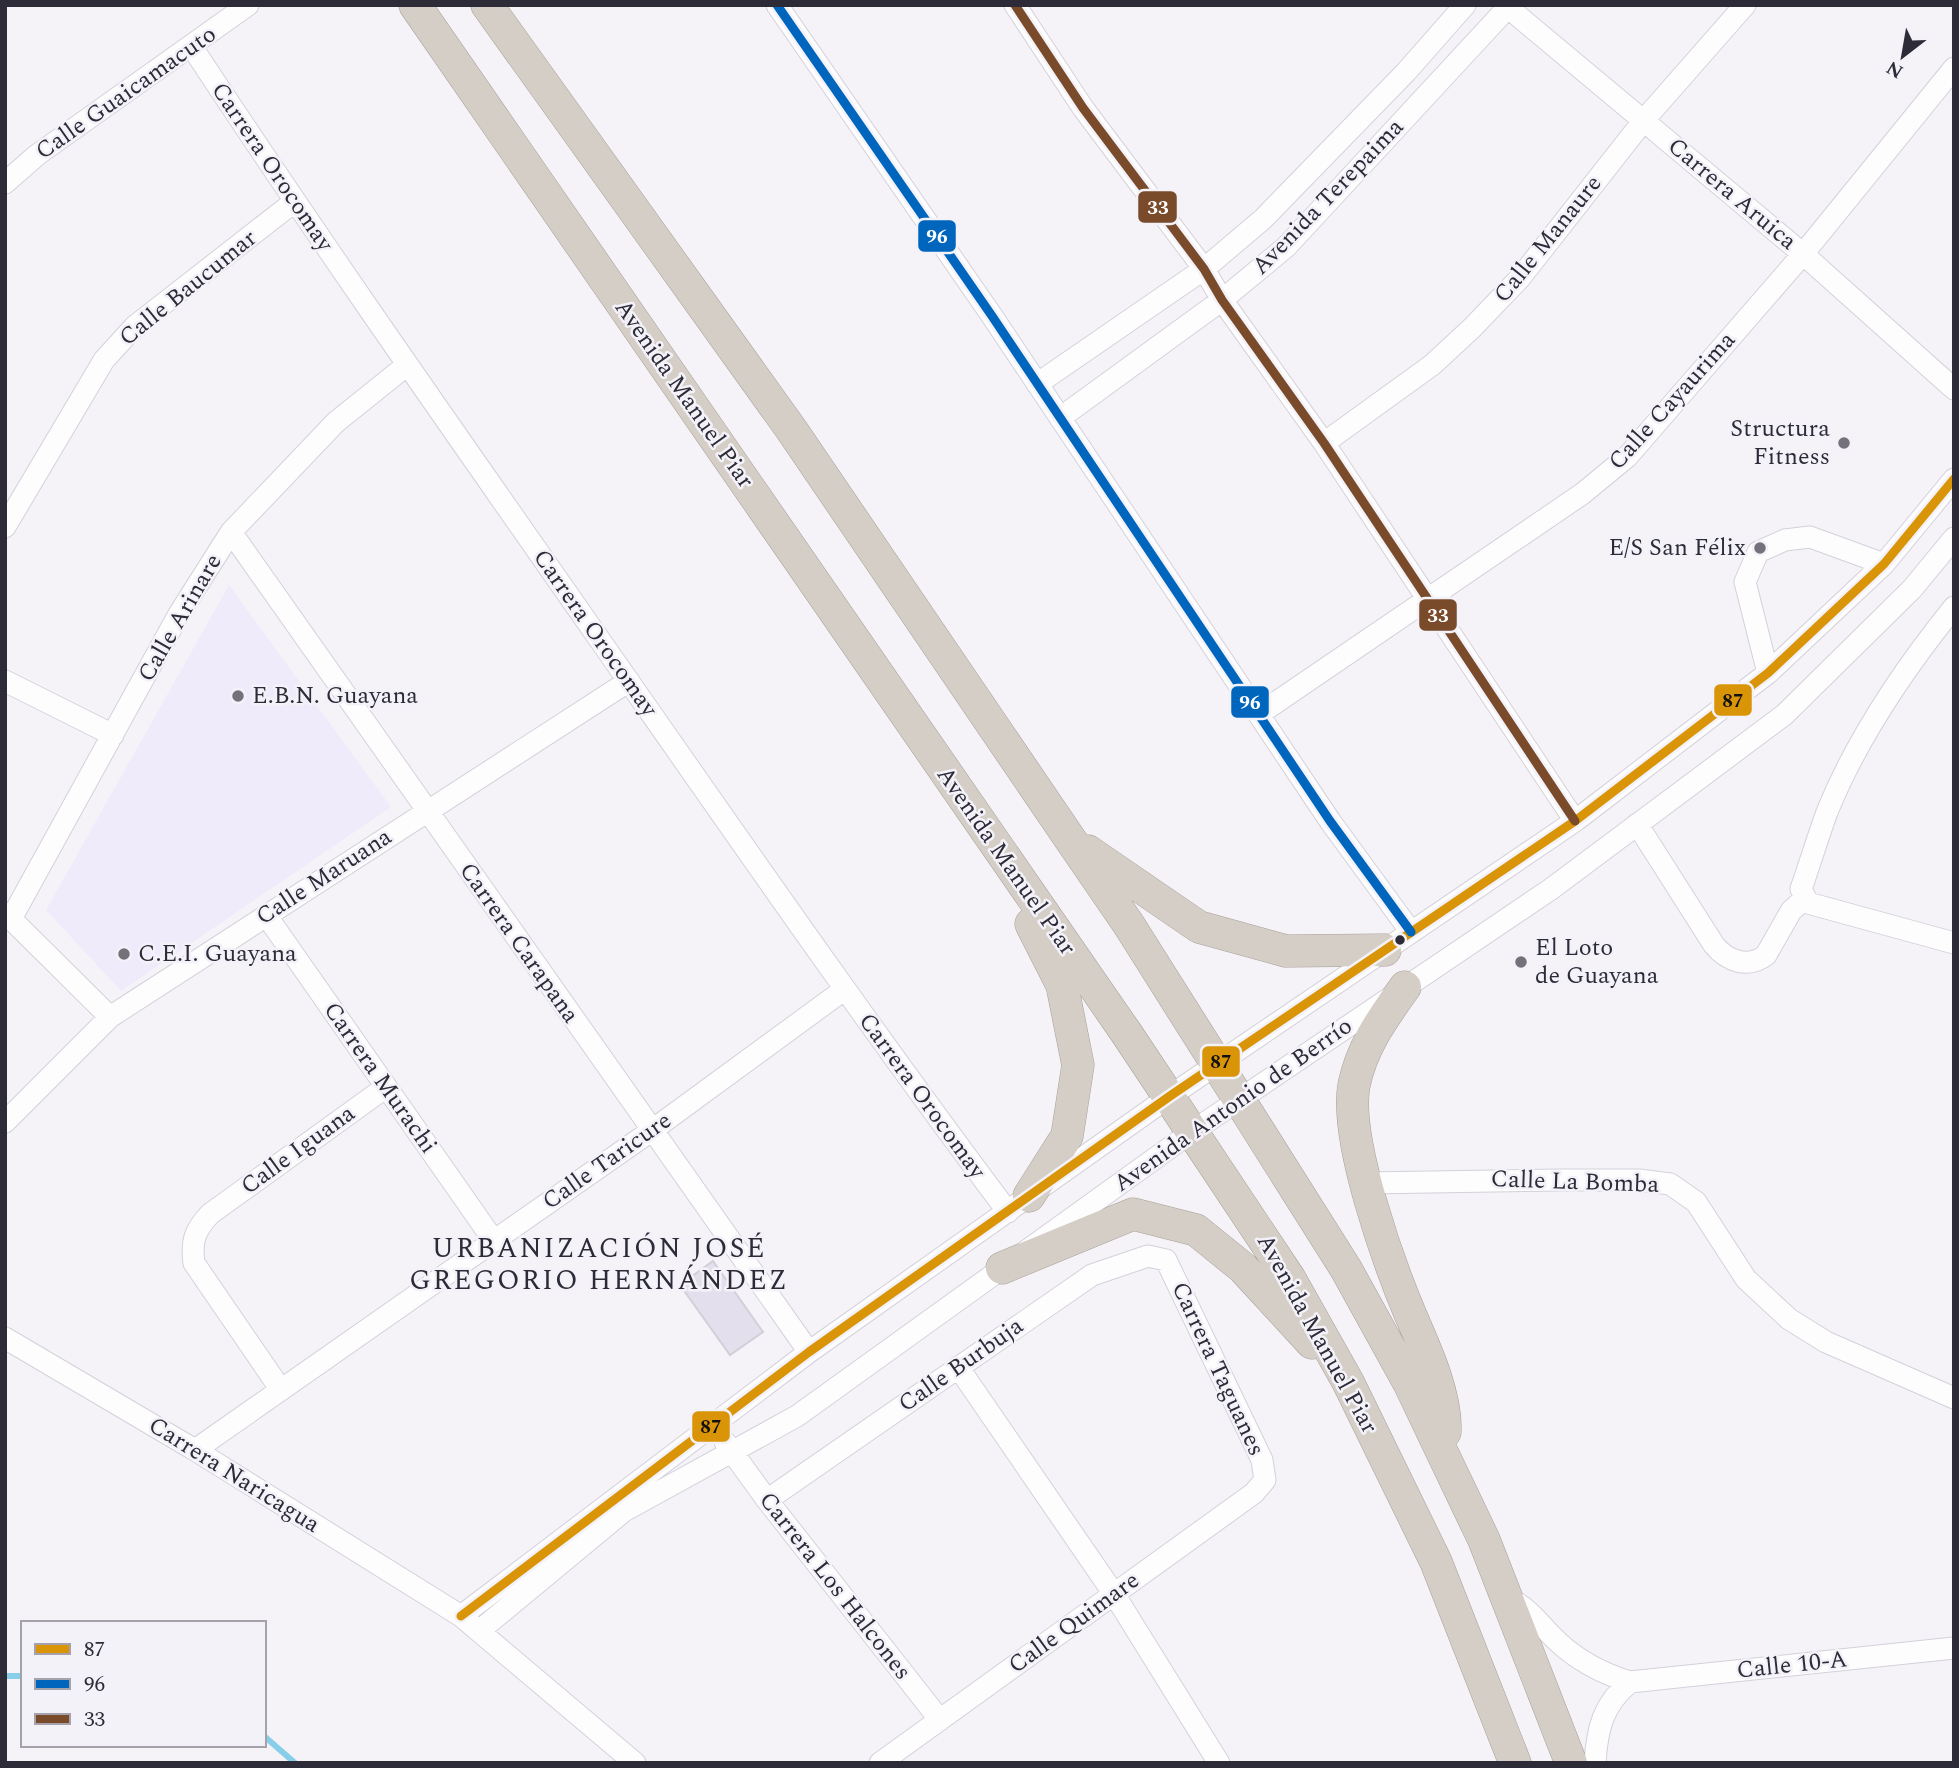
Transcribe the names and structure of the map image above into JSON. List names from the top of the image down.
{
  "streets": {
    "highway": ["Avenida Manuel Piar"],
    "street": [
      "Calle Guaicamacuto",
      "Carrera Orocomay",
      "Carrera Aruica",
      "Avenida Terepaima",
      "Calle Manaure",
      "Calle Baucumar",
      "Calle Cayaurima",
      "Calle Arinare",
      "Calle Maruana",
      "Carrera Carapana",
      "Carrera Murachi",
      "Avenida Antonio de Berrío",
      "Calle Iguana",
      "Calle Taricure",
      "Calle La Bomba",
      "Calle Burbuja",
      "Carrera Taguanes",
      "Carrera Naricagua",
      "Carrera Los Halcones",
      "Calle Quimare",
      "Calle 10-A"
    ]
  },
  "crossings": [
    ["Calle Guaicamacuto", "Carrera Orocomay"],
    ["Carrera Orocomay", "Calle Baucumar"],
    ["Carrera Orocomay", "Calle Arinare"],
    ["Carrera Orocomay", "Calle Maruana"],
    ["Carrera Orocomay", "Avenida Antonio de Berrío"],
    ["Carrera Orocomay", "Calle Taricure"],
    ["Carrera Aruica", "Avenida Terepaima"],
    ["Carrera Aruica", "Calle Manaure"],
    ["Carrera Aruica", "Calle Cayaurima"],
    ["Avenida Manuel Piar", "Avenida Antonio de Berrío"],
    ["Calle Arinare", "Carrera Carapana"],
    ["Calle Maruana", "Carrera Carapana"],
    ["Calle Maruana", "Carrera Murachi"],
    ["Carrera Carapana", "Avenida Antonio de Berrío"],
    ["Carrera Carapana", "Calle Taricure"],
    ["Carrera Murachi", "Calle Iguana"],
    ["Carrera Murachi", "Calle Taricure"],
    ["Avenida Antonio de Berrío", "Carrera Naricagua"],
    ["Avenida Antonio de Berrío", "Carrera Los Halcones"],
    ["Calle Iguana", "Calle Taricure"],
    ["Calle Taricure", "Carrera Naricagua"],
    ["Calle Burbuja", "Carrera Taguanes"],
    ["Calle Burbuja", "Carrera Los Halcones"],
    ["Carrera Taguanes", "Calle Quimare"],
    ["Carrera Los Halcones", "Calle Quimare"]
  ],
  "districts": ["URBANIZACIÓN JOSÉ GREGORIO HERNÁNDEZ"],
  "places": [
    "Structura Fitness",
    "E/S San Félix",
    "E.B.N. Guayana",
    "C.E.I. Guayana",
    "El Loto de Guayana"
  ],
  "lines": ["transit line 96", "transit line 33", "transit line 87"],
  "legend": ["87", "96", "33"],
  "north": "bottom left"
}
